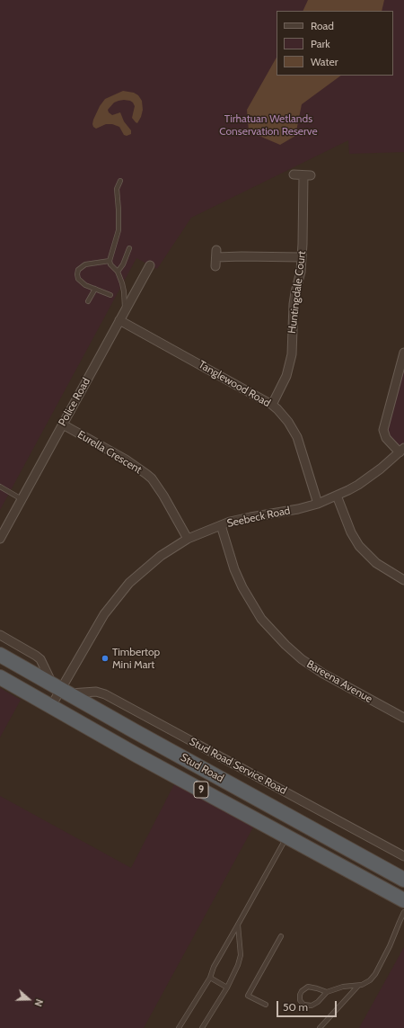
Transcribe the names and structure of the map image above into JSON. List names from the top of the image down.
{
  "streets": {
    "highway": ["Stud Road", "9"],
    "street": [
      "Huntingdale Court",
      "Tanglewood Road",
      "Police Road",
      "Eurella Crescent",
      "Seebeck Road",
      "Bareena Avenue",
      "Stud Road Service Road"
    ]
  },
  "crossings": [
    ["Huntingdale Court", "Tanglewood Road"],
    ["Tanglewood Road", "Police Road"],
    ["Tanglewood Road", "Seebeck Road"],
    ["Police Road", "Eurella Crescent"],
    ["Eurella Crescent", "Seebeck Road"],
    ["Seebeck Road", "Bareena Avenue"],
    ["Seebeck Road", "Stud Road Service Road"],
    ["Seebeck Road", "Stud Road"],
    ["Stud Road Service Road", "Stud Road"]
  ],
  "parks": ["Tirhatuan Wetlands Conservation Reserve"],
  "places": ["Timbertop Mini Mart"],
  "legend": ["Road", "Park", "Water"],
  "scale_bar": "50 m",
  "north": "right"
}
